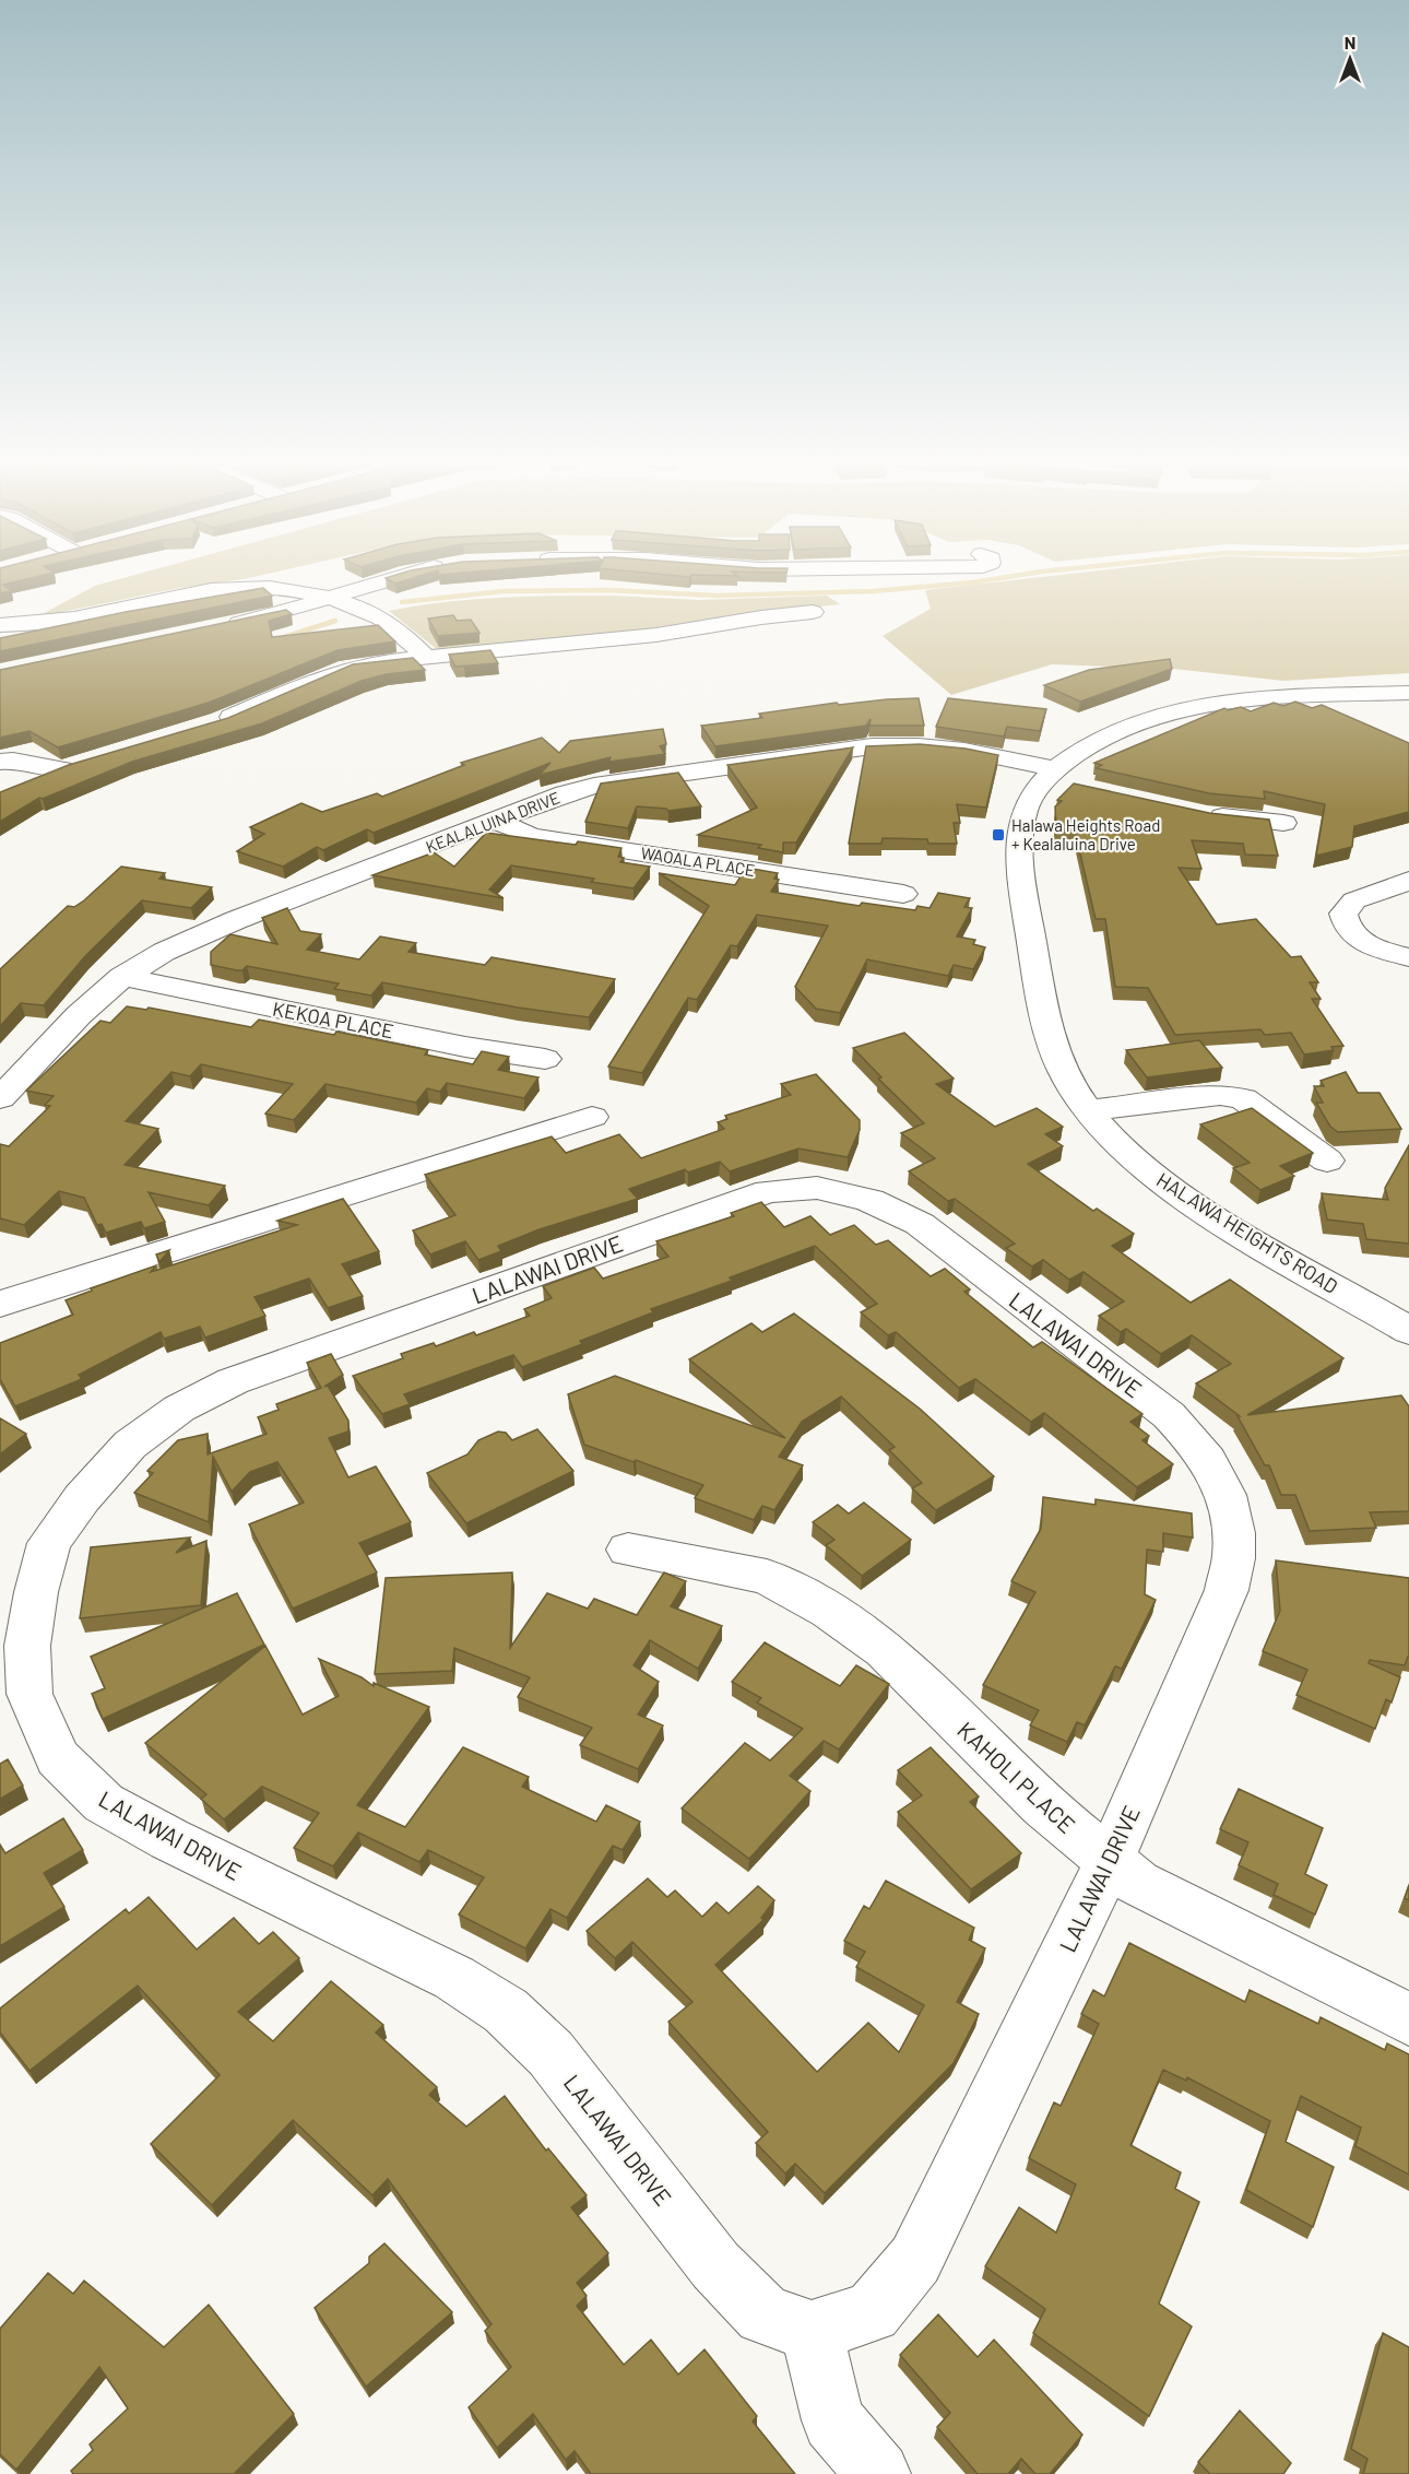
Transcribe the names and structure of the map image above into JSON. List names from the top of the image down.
{
  "streets": {
    "street": [
      "KEALALUINA DRIVE",
      "WAOALA PLACE",
      "KEKOA PLACE",
      "HALAWA HEIGHTS ROAD",
      "LALAWAI DRIVE",
      "KAHOLI PLACE"
    ]
  },
  "crossings": [
    ["KEALALUINA DRIVE", "WAOALA PLACE"],
    ["KEALALUINA DRIVE", "KEKOA PLACE"],
    ["KEALALUINA DRIVE", "HALAWA HEIGHTS ROAD"],
    ["LALAWAI DRIVE", "KAHOLI PLACE"]
  ],
  "places": {
    "transit": ["Halawa Heights Road + Kealaluina Drive"]
  },
  "north": "top"
}
